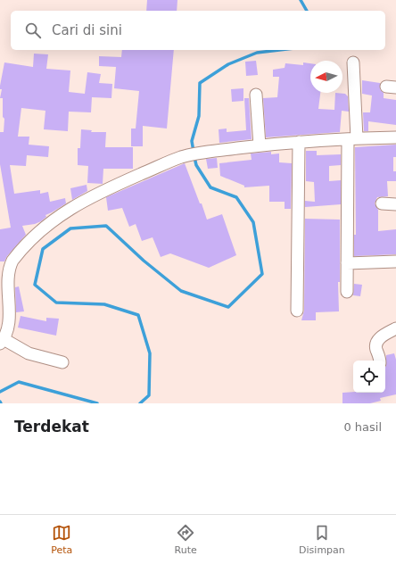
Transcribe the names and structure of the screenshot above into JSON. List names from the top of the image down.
{
  "north": "left",
  "page": {
    "search": "Cari di sini",
    "heading": ["Terdekat", "0 hasil"],
    "nav": ["Peta", "Rute", "Disimpan"]
  }
}
